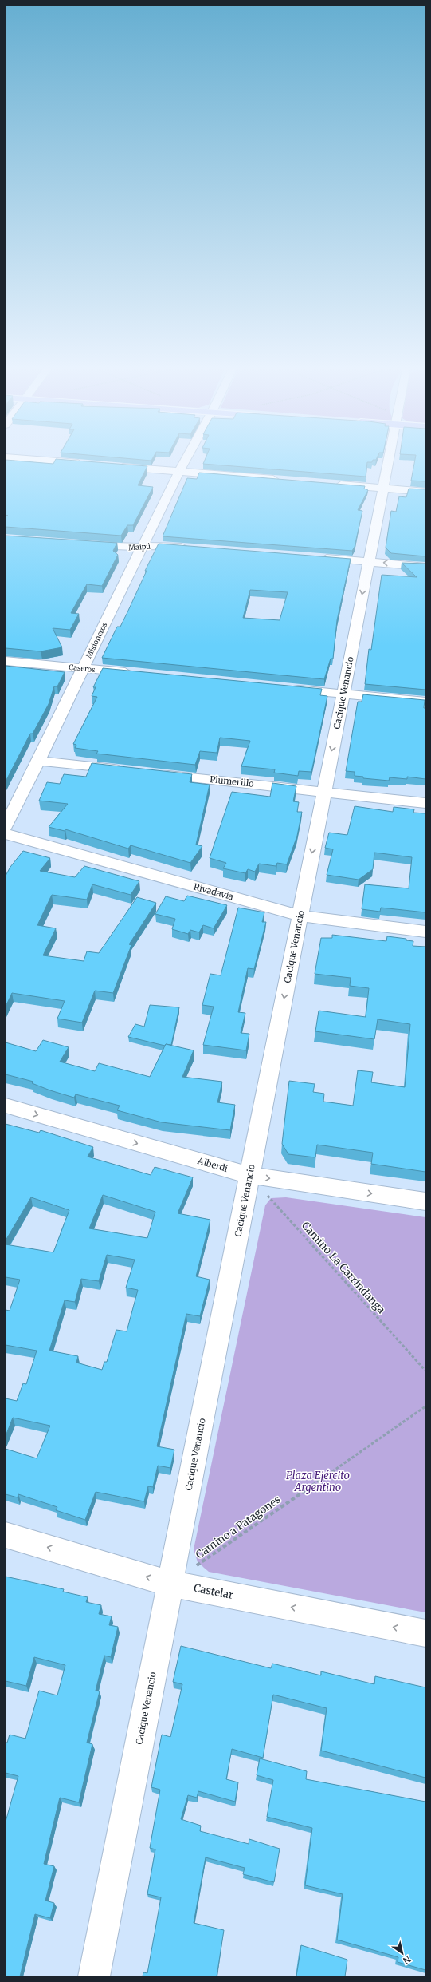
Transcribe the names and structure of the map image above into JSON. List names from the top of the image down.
{
  "streets": {
    "street": [
      "Maipú",
      "Misioneros",
      "Caseros",
      "Cacique Venancio",
      "Plumerillo",
      "Rivadavia",
      "Alberdi",
      "Castelar"
    ],
    "path": ["Camino La Carrindanga", "Camino a Patagones"]
  },
  "crossings": [
    ["Maipú", "Misioneros"],
    ["Misioneros", "Caseros"],
    ["Cacique Venancio", "Plumerillo"],
    ["Cacique Venancio", "Rivadavia"],
    ["Cacique Venancio", "Alberdi"],
    ["Cacique Venancio", "Camino La Carrindanga"],
    ["Cacique Venancio", "Camino a Patagones"],
    ["Cacique Venancio", "Castelar"],
    ["Alberdi", "Camino La Carrindanga"],
    ["Camino a Patagones", "Castelar"]
  ],
  "one_way": ["Cacique Venancio", "Alberdi", "Castelar"],
  "parks": ["Plaza Ejército Argentino"],
  "north": "bottom right"
}
